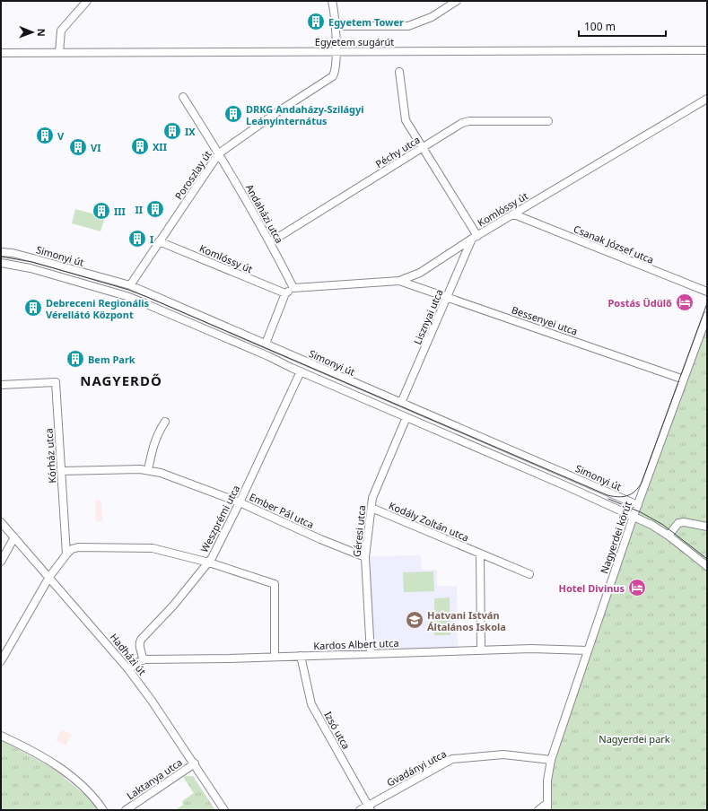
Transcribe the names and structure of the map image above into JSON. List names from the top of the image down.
{
  "streets": {
    "street": [
      "Egyetem sugárút",
      "Péchy utca",
      "Poroszlay út",
      "Komlóssy út",
      "Andaházi utca",
      "Csanak József utca",
      "Simonyi út",
      "Lisznyai utca",
      "Bessenyei utca",
      "Kórház utca",
      "Ember Pál utca",
      "Weszprémi utca",
      "Kodály Zoltán utca",
      "Géresi utca",
      "Nagyerdei körút",
      "Kardos Albert utca",
      "Hadházi út",
      "Izsó utca",
      "Gvadányi utca",
      "Laktanya utca"
    ]
  },
  "crossings": [
    ["Egyetem sugárút", "Poroszlay út"],
    ["Péchy utca", "Andaházi utca"],
    ["Poroszlay út", "Komlóssy út"],
    ["Poroszlay út", "Andaházi utca"],
    ["Poroszlay út", "Simonyi út"],
    ["Komlóssy út", "Andaházi utca"],
    ["Komlóssy út", "Csanak József utca"],
    ["Komlóssy út", "Lisznyai utca"],
    ["Komlóssy út", "Bessenyei utca"],
    ["Simonyi út", "Lisznyai utca"],
    ["Simonyi út", "Weszprémi utca"],
    ["Simonyi út", "Géresi utca"],
    ["Simonyi út", "Nagyerdei körút"],
    ["Lisznyai utca", "Bessenyei utca"],
    ["Bessenyei utca", "Nagyerdei körút"],
    ["Kórház utca", "Ember Pál utca"],
    ["Ember Pál utca", "Weszprémi utca"],
    ["Ember Pál utca", "Géresi utca"],
    ["Weszprémi utca", "Kardos Albert utca"],
    ["Kodály Zoltán utca", "Géresi utca"],
    ["Géresi utca", "Kardos Albert utca"],
    ["Nagyerdei körút", "Kardos Albert utca"],
    ["Nagyerdei körút", "Gvadányi utca"],
    ["Kardos Albert utca", "Izsó utca"],
    ["Hadházi út", "Laktanya utca"],
    ["Izsó utca", "Gvadányi utca"]
  ],
  "districts": ["NAGYERDŐ"],
  "parks": ["Nagyerdei park"],
  "places": {
    "building": [
      "Egyetem Tower",
      "DRKG Andaházy-Szilágyi Leányinternátus",
      "IX",
      "V",
      "XII",
      "VI",
      "II",
      "III",
      "I",
      "Debreceni Regionális Vérellátó Központ",
      "Bem Park"
    ],
    "hotel": ["Postás Üdülő", "Hotel Divinus"],
    "school or university": ["Hatvani István Általános Iskola"]
  },
  "scale_bar": "100 m",
  "north": "right"
}
